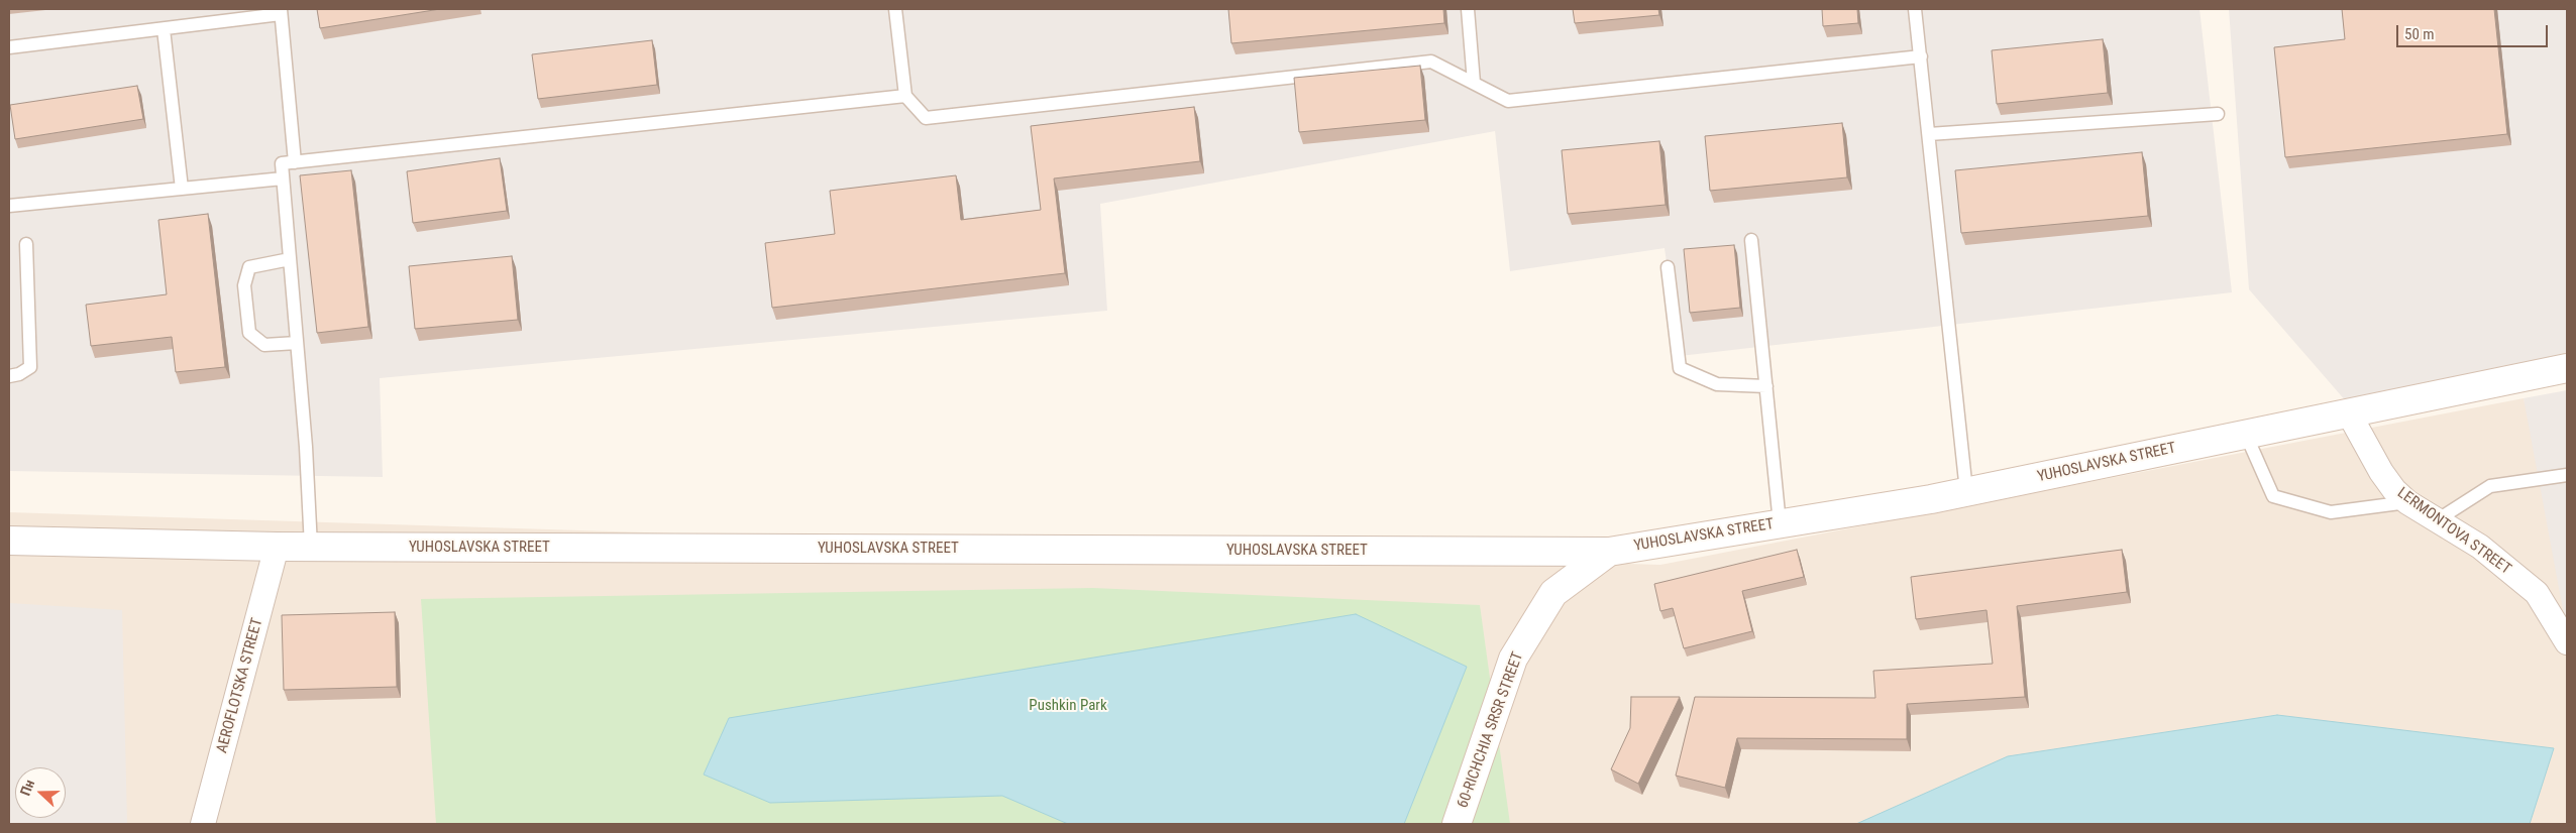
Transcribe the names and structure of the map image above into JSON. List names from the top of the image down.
{
  "streets": {
    "street": [
      "YUHOSLAVSKA STREET",
      "LERMONTOVA STREET",
      "AEROFLOTSKA STREET",
      "60-RICHCHIA SRSR STREET"
    ]
  },
  "crossings": [
    ["YUHOSLAVSKA STREET", "LERMONTOVA STREET"],
    ["YUHOSLAVSKA STREET", "AEROFLOTSKA STREET"],
    ["YUHOSLAVSKA STREET", "60-RICHCHIA SRSR STREET"]
  ],
  "parks": ["Pushkin Park"],
  "scale_bar": "50 m",
  "north": "left"
}
